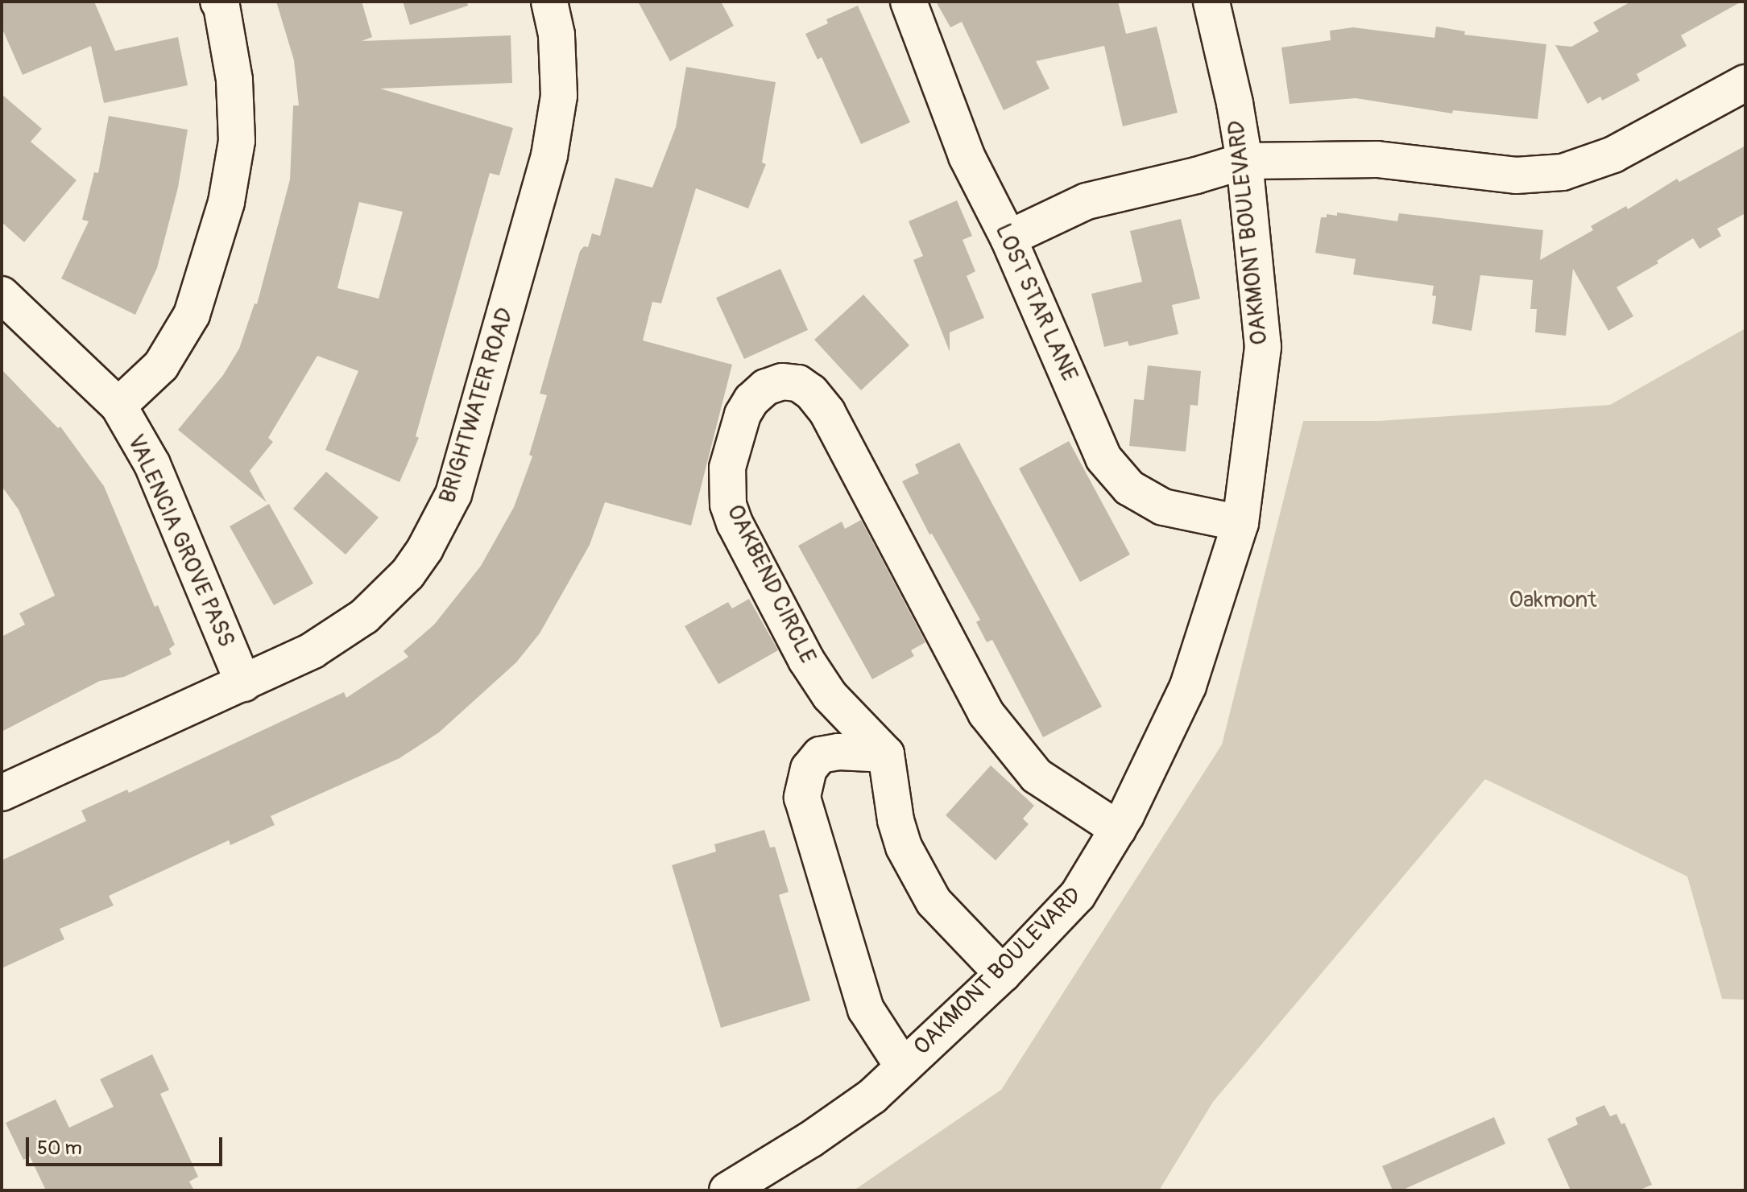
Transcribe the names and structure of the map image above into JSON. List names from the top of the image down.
{
  "streets": {
    "street": [
      "OAKMONT BOULEVARD",
      "LOST STAR LANE",
      "BRIGHTWATER ROAD",
      "VALENCIA GROVE PASS",
      "OAKBEND CIRCLE"
    ]
  },
  "crossings": [
    ["OAKMONT BOULEVARD", "LOST STAR LANE"],
    ["OAKMONT BOULEVARD", "OAKBEND CIRCLE"],
    ["BRIGHTWATER ROAD", "VALENCIA GROVE PASS"]
  ],
  "parks": ["Oakmont"],
  "scale_bar": "50 m"
}
